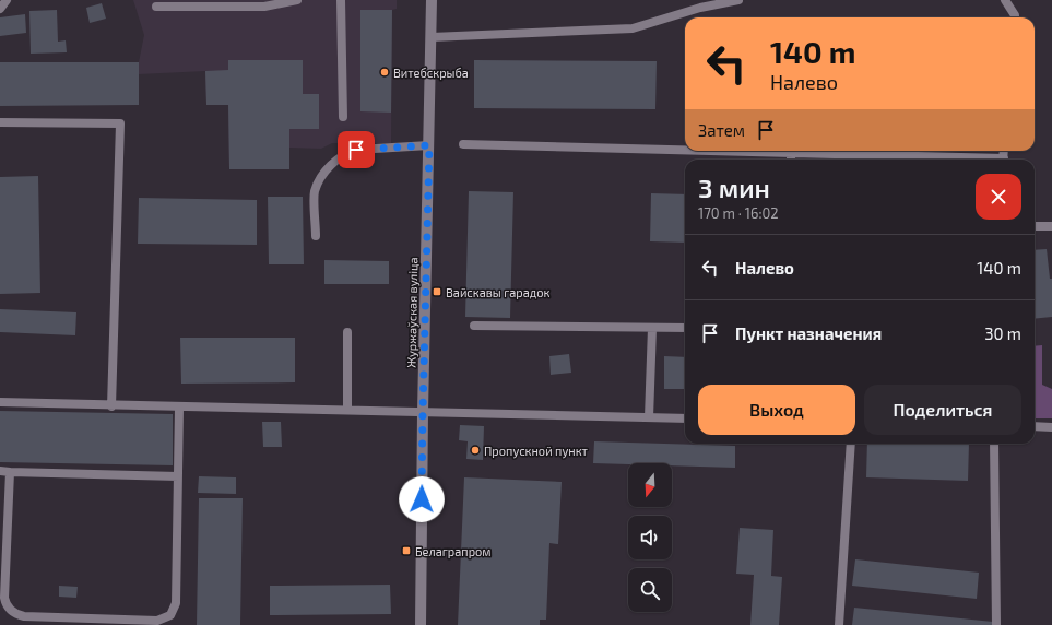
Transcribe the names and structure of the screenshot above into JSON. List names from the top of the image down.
{
  "streets": {
    "street": ["Журжаўская вуліца"]
  },
  "places": {
    "other": ["Витебскрыба", "Пропускной пункт"],
    "transit": ["Вайскавы гарадок", "Белаграпром"]
  },
  "north": "bottom",
  "page": {
    "turn": ["140 m", "Налево"],
    "then": "Затем",
    "heading": ["3 мин", "170 m · 16:02"],
    "list": [
      {
        "name": "Налево",
        "value": "140 m"
      },
      {
        "name": "Пункт назначения",
        "value": "30 m"
      }
    ],
    "buttons": ["Выход", "Поделиться"]
  }
}
